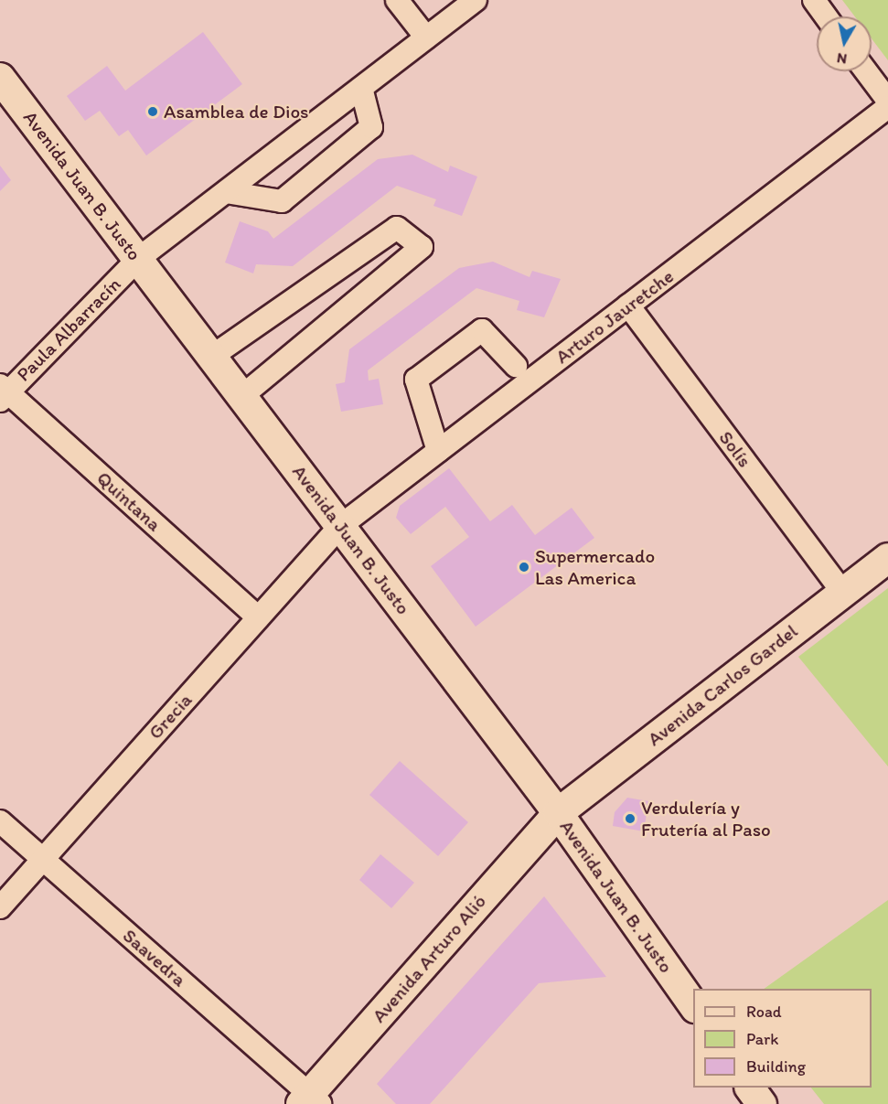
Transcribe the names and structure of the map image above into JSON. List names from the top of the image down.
{
  "streets": {
    "main road": ["Avenida Juan B. Justo", "Avenida Carlos Gardel", "Avenida Arturo Alió"],
    "street": [
      "Arturo Jauretche",
      "Paula Albarracín",
      "Solís",
      "Quintana",
      "Grecia",
      "Saavedra"
    ]
  },
  "crossings": [
    ["Avenida Juan B. Justo", "Arturo Jauretche"],
    ["Avenida Juan B. Justo", "Paula Albarracín"],
    ["Avenida Juan B. Justo", "Avenida Carlos Gardel"],
    ["Avenida Juan B. Justo", "Grecia"],
    ["Avenida Juan B. Justo", "Avenida Arturo Alió"],
    ["Arturo Jauretche", "Solís"],
    ["Arturo Jauretche", "Grecia"],
    ["Paula Albarracín", "Quintana"],
    ["Solís", "Avenida Carlos Gardel"],
    ["Quintana", "Grecia"],
    ["Avenida Carlos Gardel", "Avenida Arturo Alió"],
    ["Grecia", "Saavedra"],
    ["Saavedra", "Avenida Arturo Alió"]
  ],
  "places": ["Asamblea de Dios", "Supermercado Las America", "Verdulería y Frutería al Paso"],
  "legend": ["Road", "Park", "Building"],
  "north": "bottom"
}
